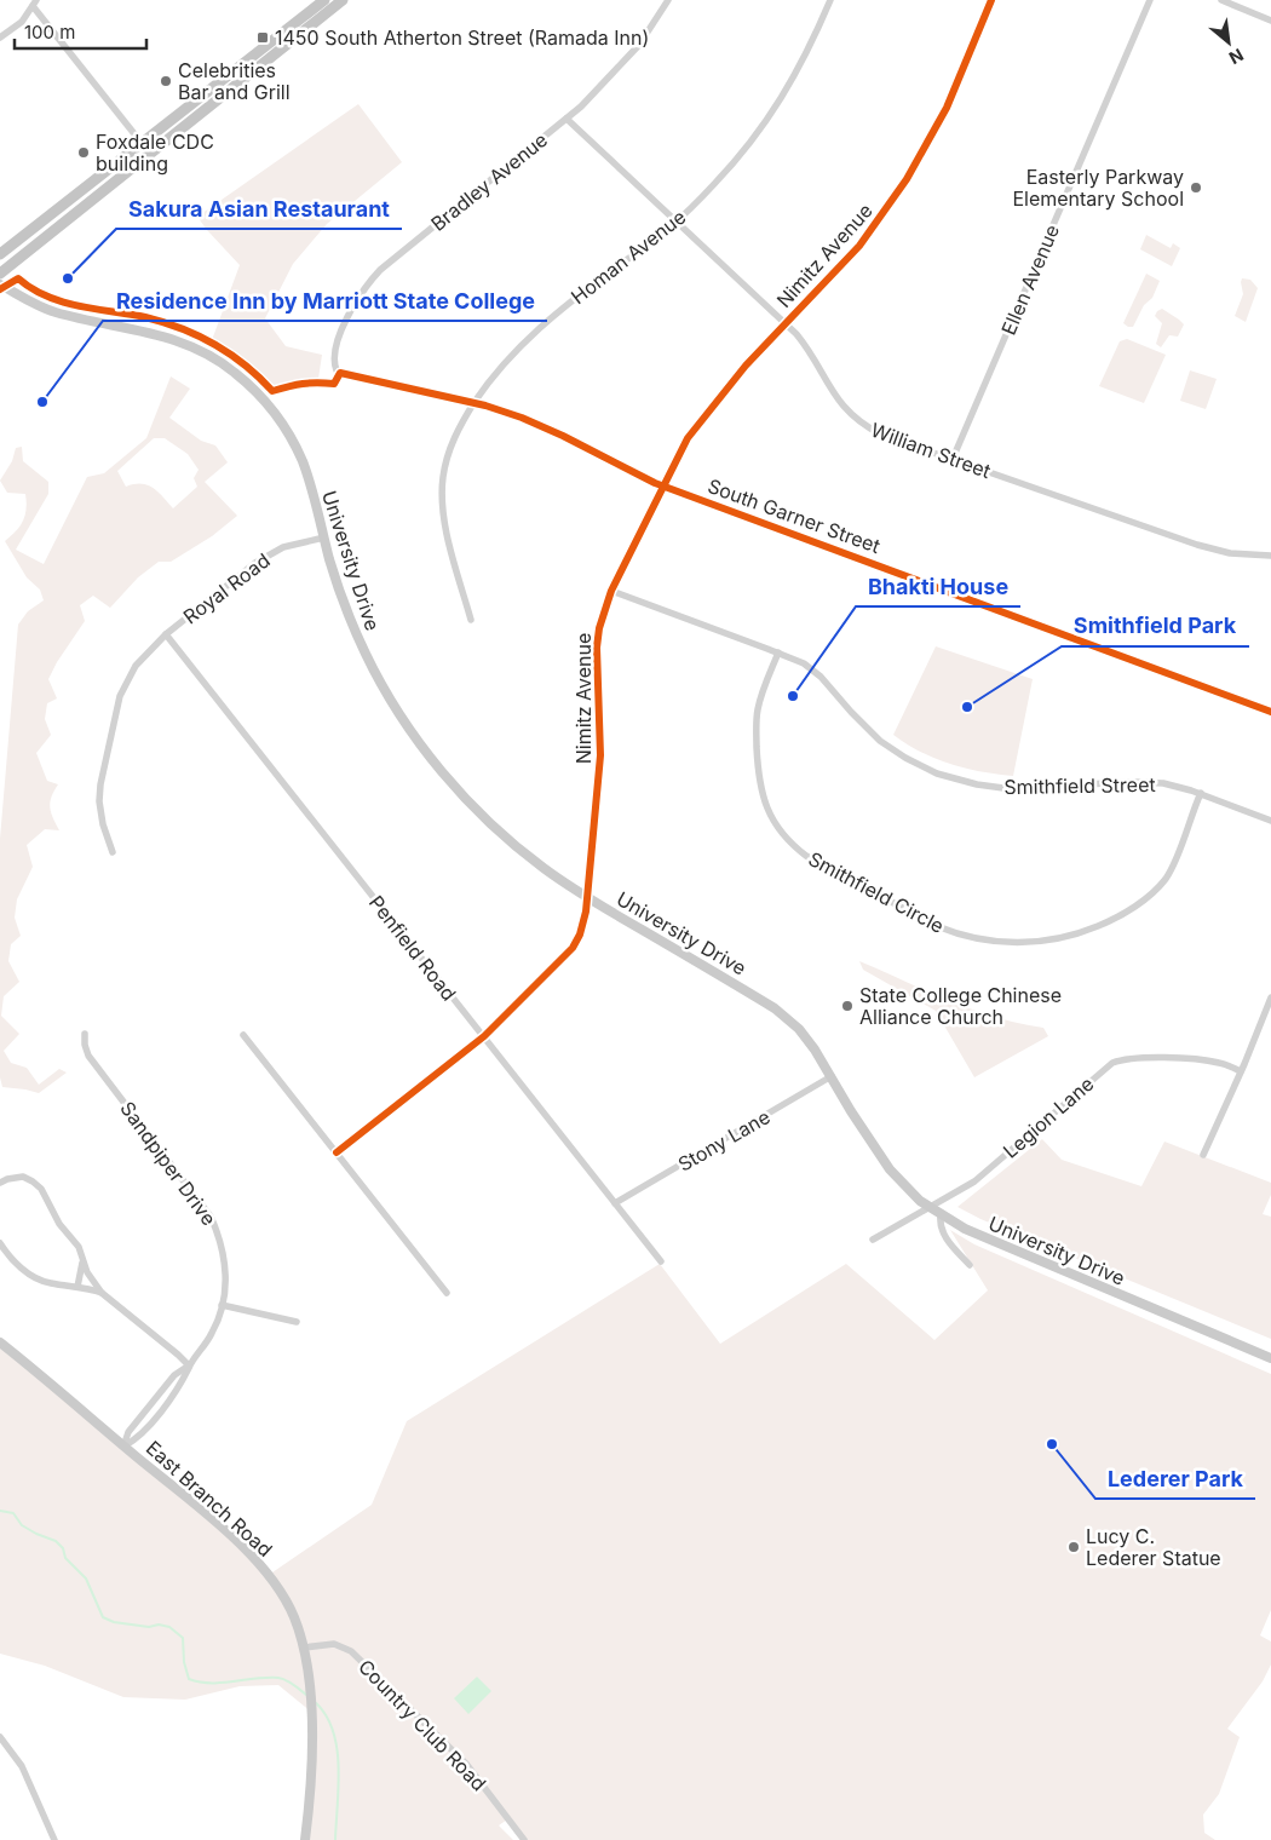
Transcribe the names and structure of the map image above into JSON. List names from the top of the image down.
{
  "streets": {
    "main road": ["University Drive", "East Branch Road"],
    "street": [
      "Bradley Avenue",
      "Nimitz Avenue",
      "Homan Avenue",
      "Ellen Avenue",
      "William Street",
      "South Garner Street",
      "Royal Road",
      "Smithfield Street",
      "Smithfield Circle",
      "Penfield Road",
      "Legion Lane",
      "Stony Lane",
      "Sandpiper Drive",
      "Country Club Road"
    ]
  },
  "crossings": [
    ["Bradley Avenue", "William Street"],
    ["Bradley Avenue", "South Garner Street"],
    ["Nimitz Avenue", "William Street"],
    ["Nimitz Avenue", "South Garner Street"],
    ["Nimitz Avenue", "University Drive"],
    ["Nimitz Avenue", "Smithfield Street"],
    ["Nimitz Avenue", "Penfield Road"],
    ["Homan Avenue", "William Street"],
    ["Homan Avenue", "South Garner Street"],
    ["Ellen Avenue", "William Street"],
    ["University Drive", "Royal Road"],
    ["University Drive", "Legion Lane"],
    ["University Drive", "Stony Lane"],
    ["Royal Road", "Penfield Road"],
    ["Smithfield Street", "Smithfield Circle"],
    ["Penfield Road", "Stony Lane"],
    ["Sandpiper Drive", "East Branch Road"],
    ["East Branch Road", "Country Club Road"]
  ],
  "places": {
    "transit": ["1450 South Atherton Street (Ramada Inn)"],
    "other": [
      "Celebrities Bar and Grill",
      "Foxdale CDC building",
      "Easterly Parkway Elementary School",
      "Sakura Asian Restaurant",
      "Residence Inn by Marriott State College",
      "Bhakti House",
      "Smithfield Park",
      "State College Chinese Alliance Church",
      "Lederer Park",
      "Lucy C. Lederer Statue"
    ]
  },
  "scale_bar": "100 m",
  "north": "bottom right"
}
